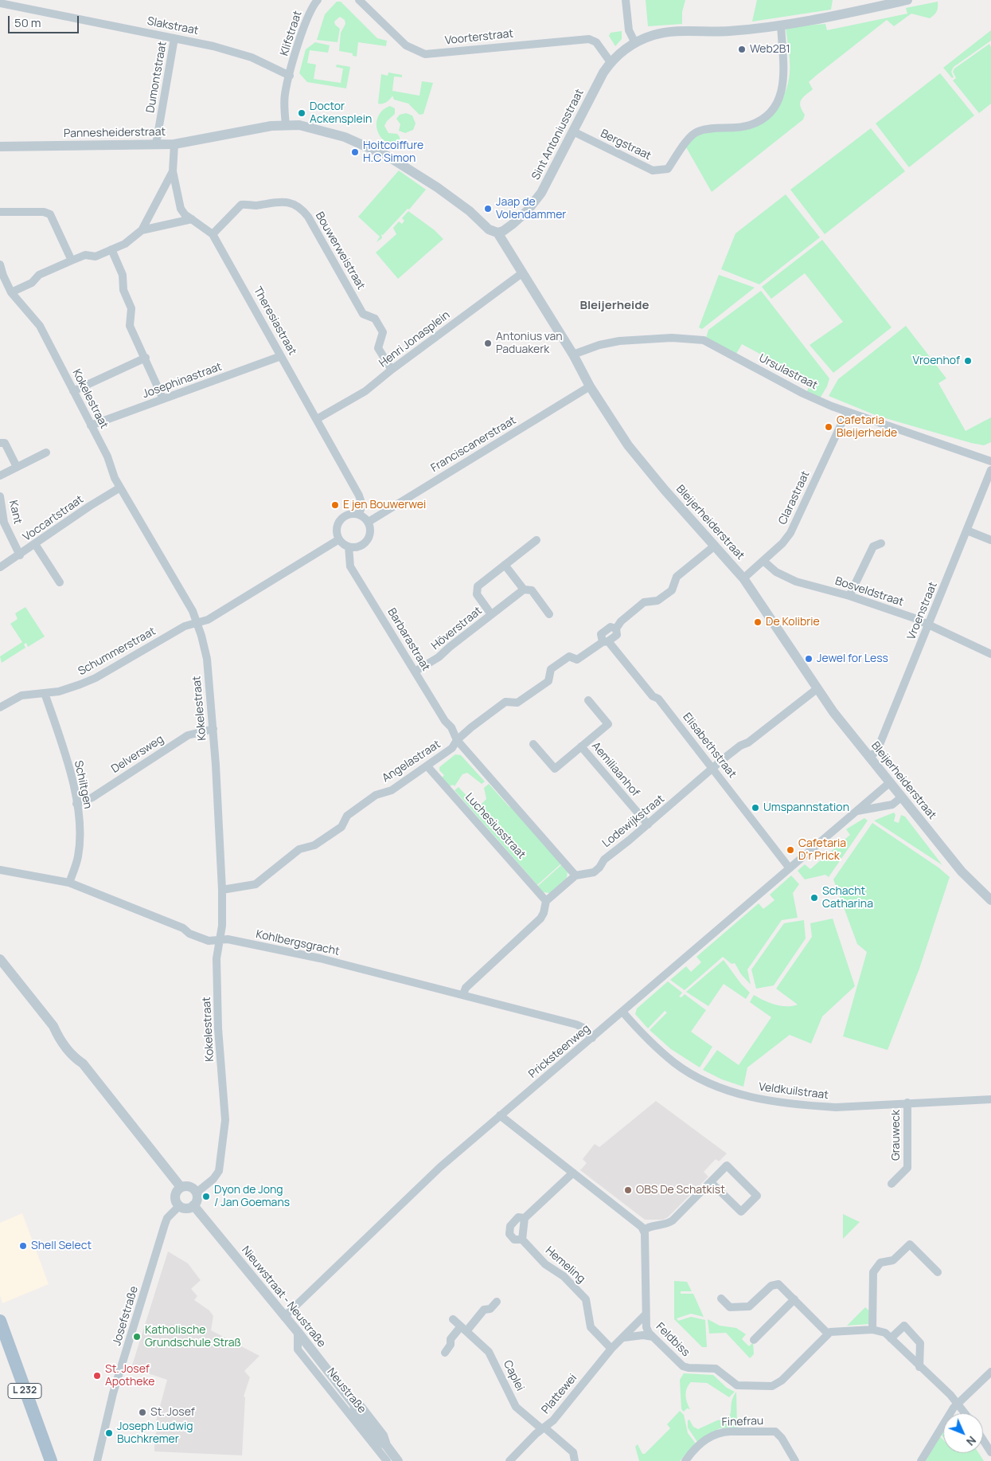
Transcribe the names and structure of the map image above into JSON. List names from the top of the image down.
{
  "streets": {
    "main road": ["L 232"],
    "street": [
      "Slakstraat",
      "Klifstraat",
      "Voorterstraat",
      "Dumontstraat",
      "Pannesheiderstraat",
      "Sint Antoniusstraat",
      "Bergstraat",
      "Bouwerweistraat",
      "Theresiastraat",
      "Henri Jonasplein",
      "Ursulastraat",
      "Josephinastraat",
      "Kokelestraat",
      "Franciscanerstraat",
      "Clarastraat",
      "Kant",
      "Voccartstraat",
      "Bleijerheiderstraat",
      "Bosveldstraat",
      "Vroenstraat",
      "Höverstraat",
      "Barbarastraat",
      "Schummerstraat",
      "Elisabethstraat",
      "Delversweg",
      "Angelastraat",
      "Aemiliaanhof",
      "Schiltgen",
      "Lodewijkstraat",
      "Luchesiusstraat",
      "Kohlbergsgracht",
      "Pricksteenweg",
      "Veldkuilstraat",
      "Grauweck",
      "Hemeling",
      "Nieuwstraat - Neustraße",
      "Josefstraße",
      "Feldbiss",
      "Caplei",
      "Neustraße",
      "Plattewei",
      "Finefrau"
    ]
  },
  "crossings": [
    ["Slakstraat", "Klifstraat"],
    ["Slakstraat", "Dumontstraat"],
    ["Voorterstraat", "Sint Antoniusstraat"],
    ["Dumontstraat", "Pannesheiderstraat"],
    ["Pannesheiderstraat", "Theresiastraat"],
    ["Pannesheiderstraat", "Bleijerheiderstraat"],
    ["Sint Antoniusstraat", "Bergstraat"],
    ["Sint Antoniusstraat", "Bleijerheiderstraat"],
    ["Bouwerweistraat", "Theresiastraat"],
    ["Bouwerweistraat", "Henri Jonasplein"],
    ["Theresiastraat", "Henri Jonasplein"],
    ["Theresiastraat", "Josephinastraat"],
    ["Theresiastraat", "Franciscanerstraat"],
    ["Theresiastraat", "Barbarastraat"],
    ["Henri Jonasplein", "Bleijerheiderstraat"],
    ["Ursulastraat", "Clarastraat"],
    ["Ursulastraat", "Bleijerheiderstraat"],
    ["Josephinastraat", "Kokelestraat"],
    ["Kokelestraat", "Voccartstraat"],
    ["Kokelestraat", "Schummerstraat"],
    ["Kokelestraat", "Delversweg"],
    ["Kokelestraat", "Angelastraat"],
    ["Kokelestraat", "Kohlbergsgracht"],
    ["Kokelestraat", "Nieuwstraat - Neustraße"],
    ["Kokelestraat", "Josefstraße"],
    ["Franciscanerstraat", "Bleijerheiderstraat"],
    ["Franciscanerstraat", "Barbarastraat"],
    ["Clarastraat", "Bleijerheiderstraat"],
    ["Clarastraat", "Bosveldstraat"],
    ["Kant", "Voccartstraat"],
    ["Bleijerheiderstraat", "Vroenstraat"],
    ["Bleijerheiderstraat", "Angelastraat"],
    ["Bleijerheiderstraat", "Lodewijkstraat"],
    ["Bleijerheiderstraat", "Pricksteenweg"],
    ["Bosveldstraat", "Vroenstraat"],
    ["Höverstraat", "Barbarastraat"],
    ["Barbarastraat", "Angelastraat"],
    ["Schummerstraat", "Schiltgen"],
    ["Elisabethstraat", "Angelastraat"],
    ["Elisabethstraat", "Lodewijkstraat"],
    ["Elisabethstraat", "Pricksteenweg"],
    ["Delversweg", "Schiltgen"],
    ["Angelastraat", "Luchesiusstraat"],
    ["Aemiliaanhof", "Lodewijkstraat"],
    ["Schiltgen", "Kohlbergsgracht"],
    ["Lodewijkstraat", "Luchesiusstraat"],
    ["Lodewijkstraat", "Kohlbergsgracht"],
    ["Kohlbergsgracht", "Pricksteenweg"],
    ["Pricksteenweg", "Veldkuilstraat"],
    ["Pricksteenweg", "Nieuwstraat - Neustraße"],
    ["Veldkuilstraat", "Grauweck"],
    ["Hemeling", "Plattewei"],
    ["Nieuwstraat - Neustraße", "Josefstraße"],
    ["Nieuwstraat - Neustraße", "Neustraße"],
    ["Feldbiss", "Plattewei"],
    ["Caplei", "Plattewei"]
  ],
  "districts": ["Bleijerheide"],
  "places": [
    "Web2B1",
    "Doctor Ackensplein",
    "Hoitcoiffure H.C Simon",
    "Jaap de Volendammer",
    "Antonius van Paduakerk",
    "Vroenhof",
    "Cafetaria Bleijerheide",
    "E jen Bouwerwei",
    "De Kolibrie",
    "Jewel for Less",
    "Umspannstation",
    "Cafetaria D'r Prick",
    "Schacht Catharina",
    "OBS De Schatkist",
    "Dyon de Jong / Jan Goemans",
    "Shell Select",
    "Katholische Grundschule Straß",
    "St. Josef Apotheke",
    "St. Josef",
    "Joseph Ludwig Buchkremer"
  ],
  "scale_bar": "50 m",
  "north": "bottom right"
}
